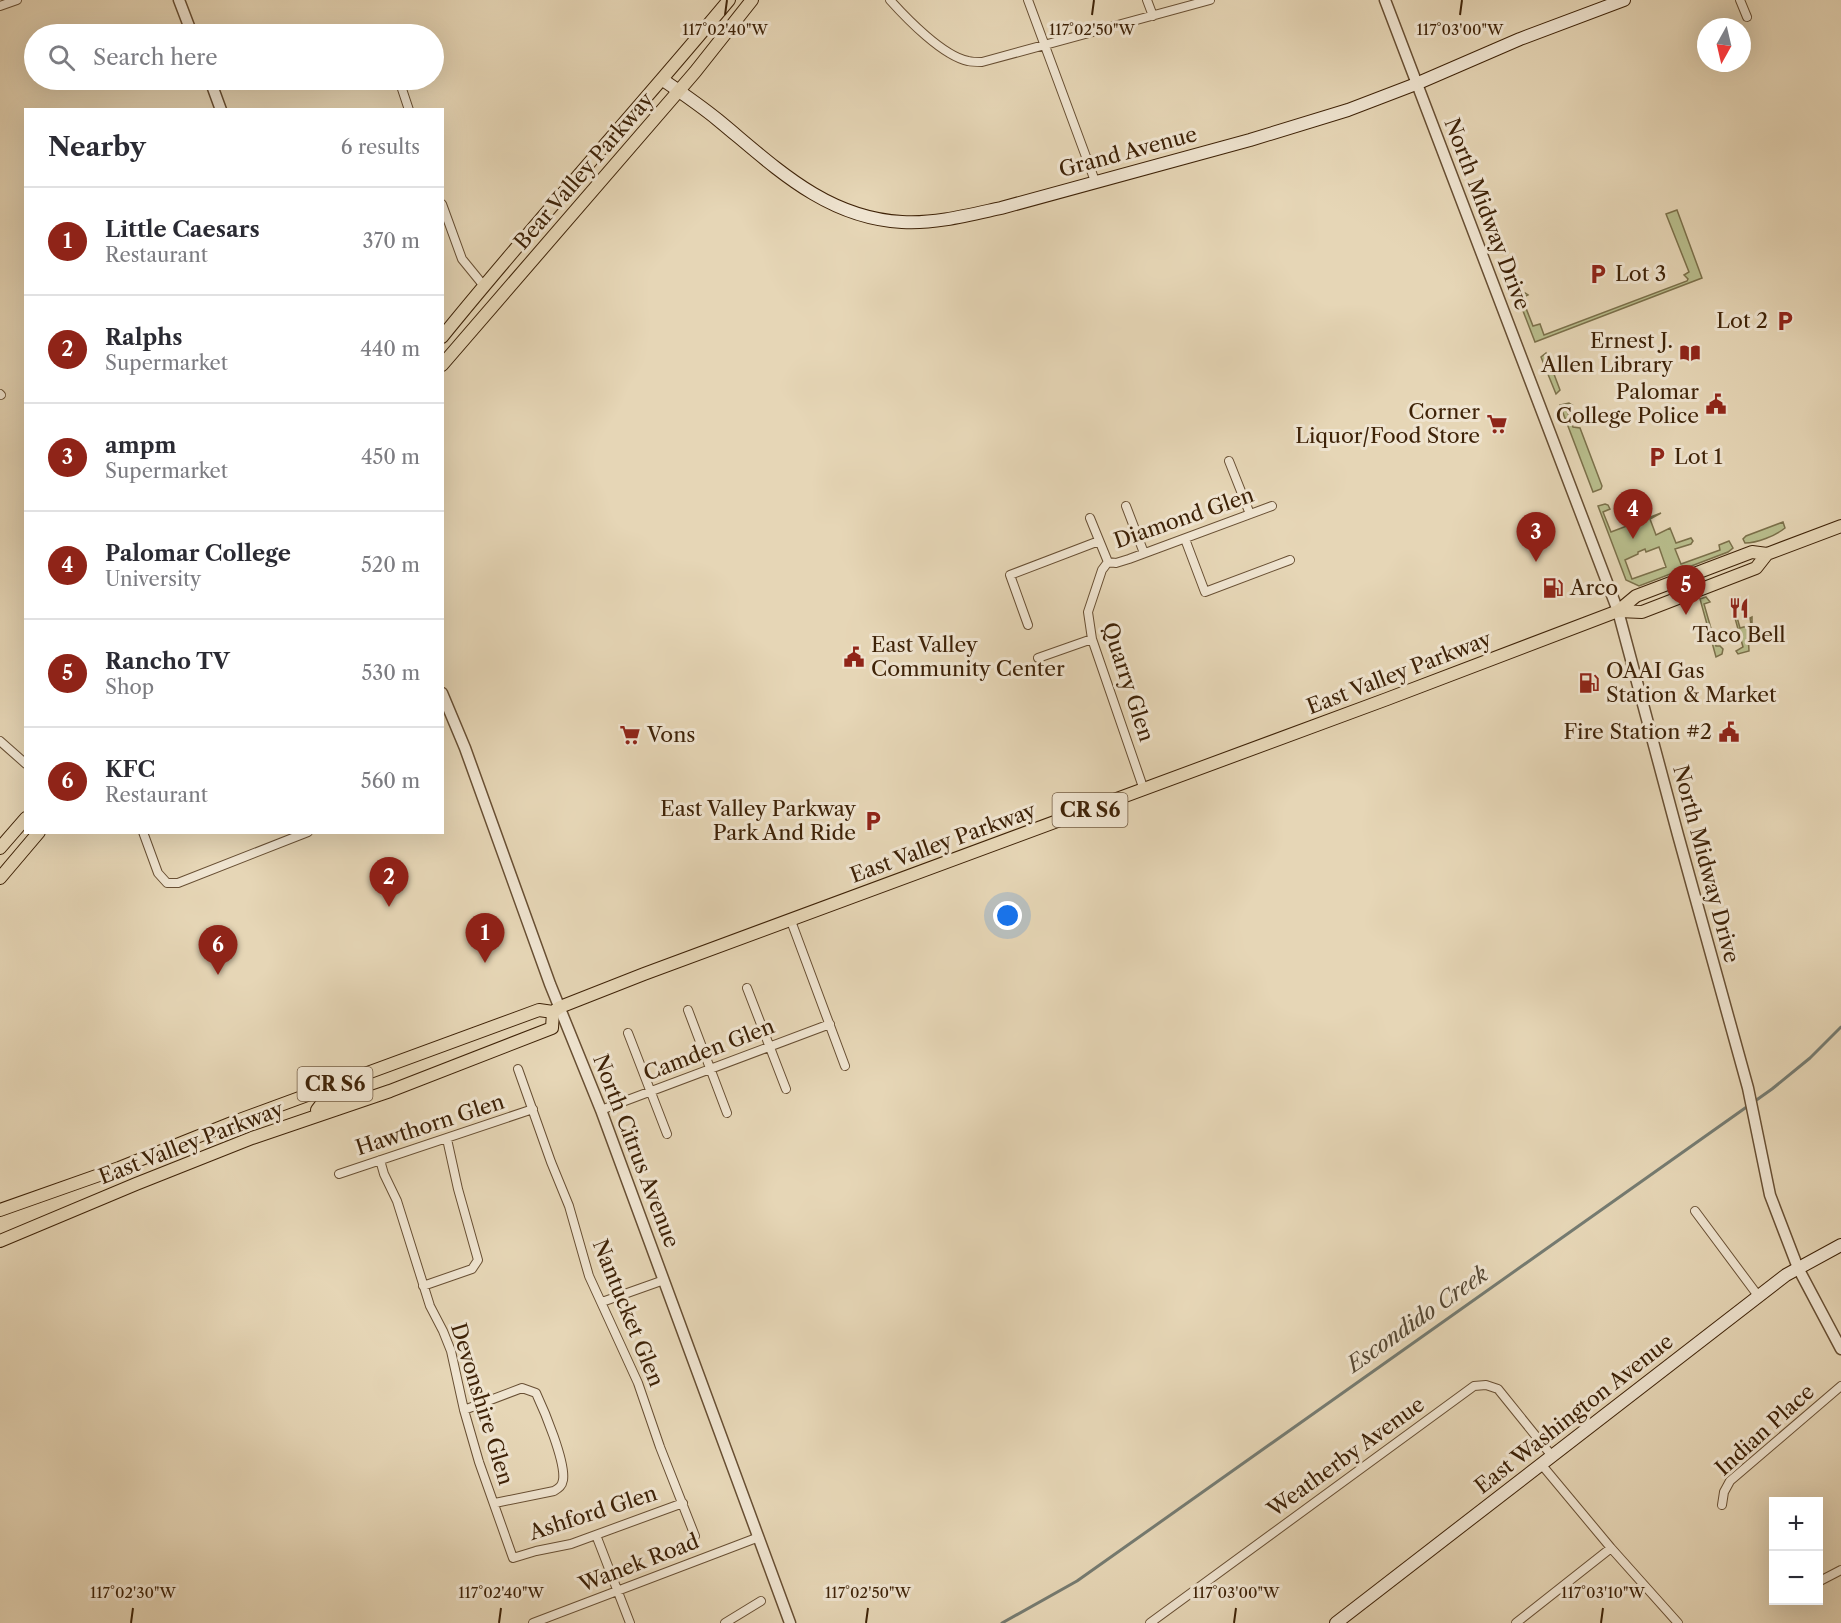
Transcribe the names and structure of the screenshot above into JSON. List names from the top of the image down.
{
  "streets": {
    "main road": [
      "Grand Avenue",
      "Bear Valley Parkway",
      "East Valley Parkway",
      "CR S6",
      "East Washington Avenue"
    ],
    "street": [
      "North Midway Drive",
      "Diamond Glen",
      "Quarry Glen",
      "Camden Glen",
      "Hawthorn Glen",
      "North Citrus Avenue",
      "Nantucket Glen",
      "Devonshire Glen",
      "Indian Place",
      "Weatherby Avenue",
      "Ashford Glen",
      "Wanek Road"
    ]
  },
  "crossings": [
    ["Grand Avenue", "Bear Valley Parkway"],
    ["Grand Avenue", "North Midway Drive"],
    ["North Midway Drive", "East Valley Parkway"],
    ["North Midway Drive", "East Washington Avenue"],
    ["Diamond Glen", "Quarry Glen"],
    ["East Valley Parkway", "Quarry Glen"],
    ["East Valley Parkway", "North Citrus Avenue"],
    ["Camden Glen", "North Citrus Avenue"],
    ["Hawthorn Glen", "Nantucket Glen"],
    ["Hawthorn Glen", "Devonshire Glen"],
    ["North Citrus Avenue", "Wanek Road"],
    ["Nantucket Glen", "Ashford Glen"],
    ["Devonshire Glen", "Ashford Glen"],
    ["East Washington Avenue", "Weatherby Avenue"]
  ],
  "water": ["Escondido Creek"],
  "places": {
    "parking": [
      "Lot 3",
      "Lot 2",
      "Lot 1",
      "East Valley Parkway Park And Ride"
    ],
    "library": ["Ernest J. Allen Library"],
    "public building": ["Palomar College Police", "East Valley Community Center", "Fire Station #2"],
    "supermarket": ["Corner Liquor/Food Store", "Vons"],
    "fuel station": ["Arco", "OAAI Gas Station & Market"],
    "restaurant": ["Taco Bell"]
  },
  "north": "bottom",
  "page": {
    "search": "Search here",
    "heading": ["Nearby", "6 results"],
    "list": [
      {
        "mark": "1",
        "name": "Little Caesars",
        "note": "Restaurant",
        "value": "370 m"
      },
      {
        "mark": "2",
        "name": "Ralphs",
        "note": "Supermarket",
        "value": "440 m"
      },
      {
        "mark": "3",
        "name": "ampm",
        "note": "Supermarket",
        "value": "450 m"
      },
      {
        "mark": "4",
        "name": "Palomar College",
        "note": "University",
        "value": "520 m"
      },
      {
        "mark": "5",
        "name": "Rancho TV",
        "note": "Shop",
        "value": "530 m"
      },
      {
        "mark": "6",
        "name": "KFC",
        "note": "Restaurant",
        "value": "560 m"
      }
    ],
    "pins": [
      "4",
      "3",
      "5",
      "2",
      "1",
      "6"
    ],
    "map_buttons": ["+", "−"]
  },
  "coordinates": [
    "117°02'40\"W",
    "117°02'50\"W",
    "117°03'00\"W",
    "117°02'30\"W",
    "117°03'10\"W"
  ]
}
